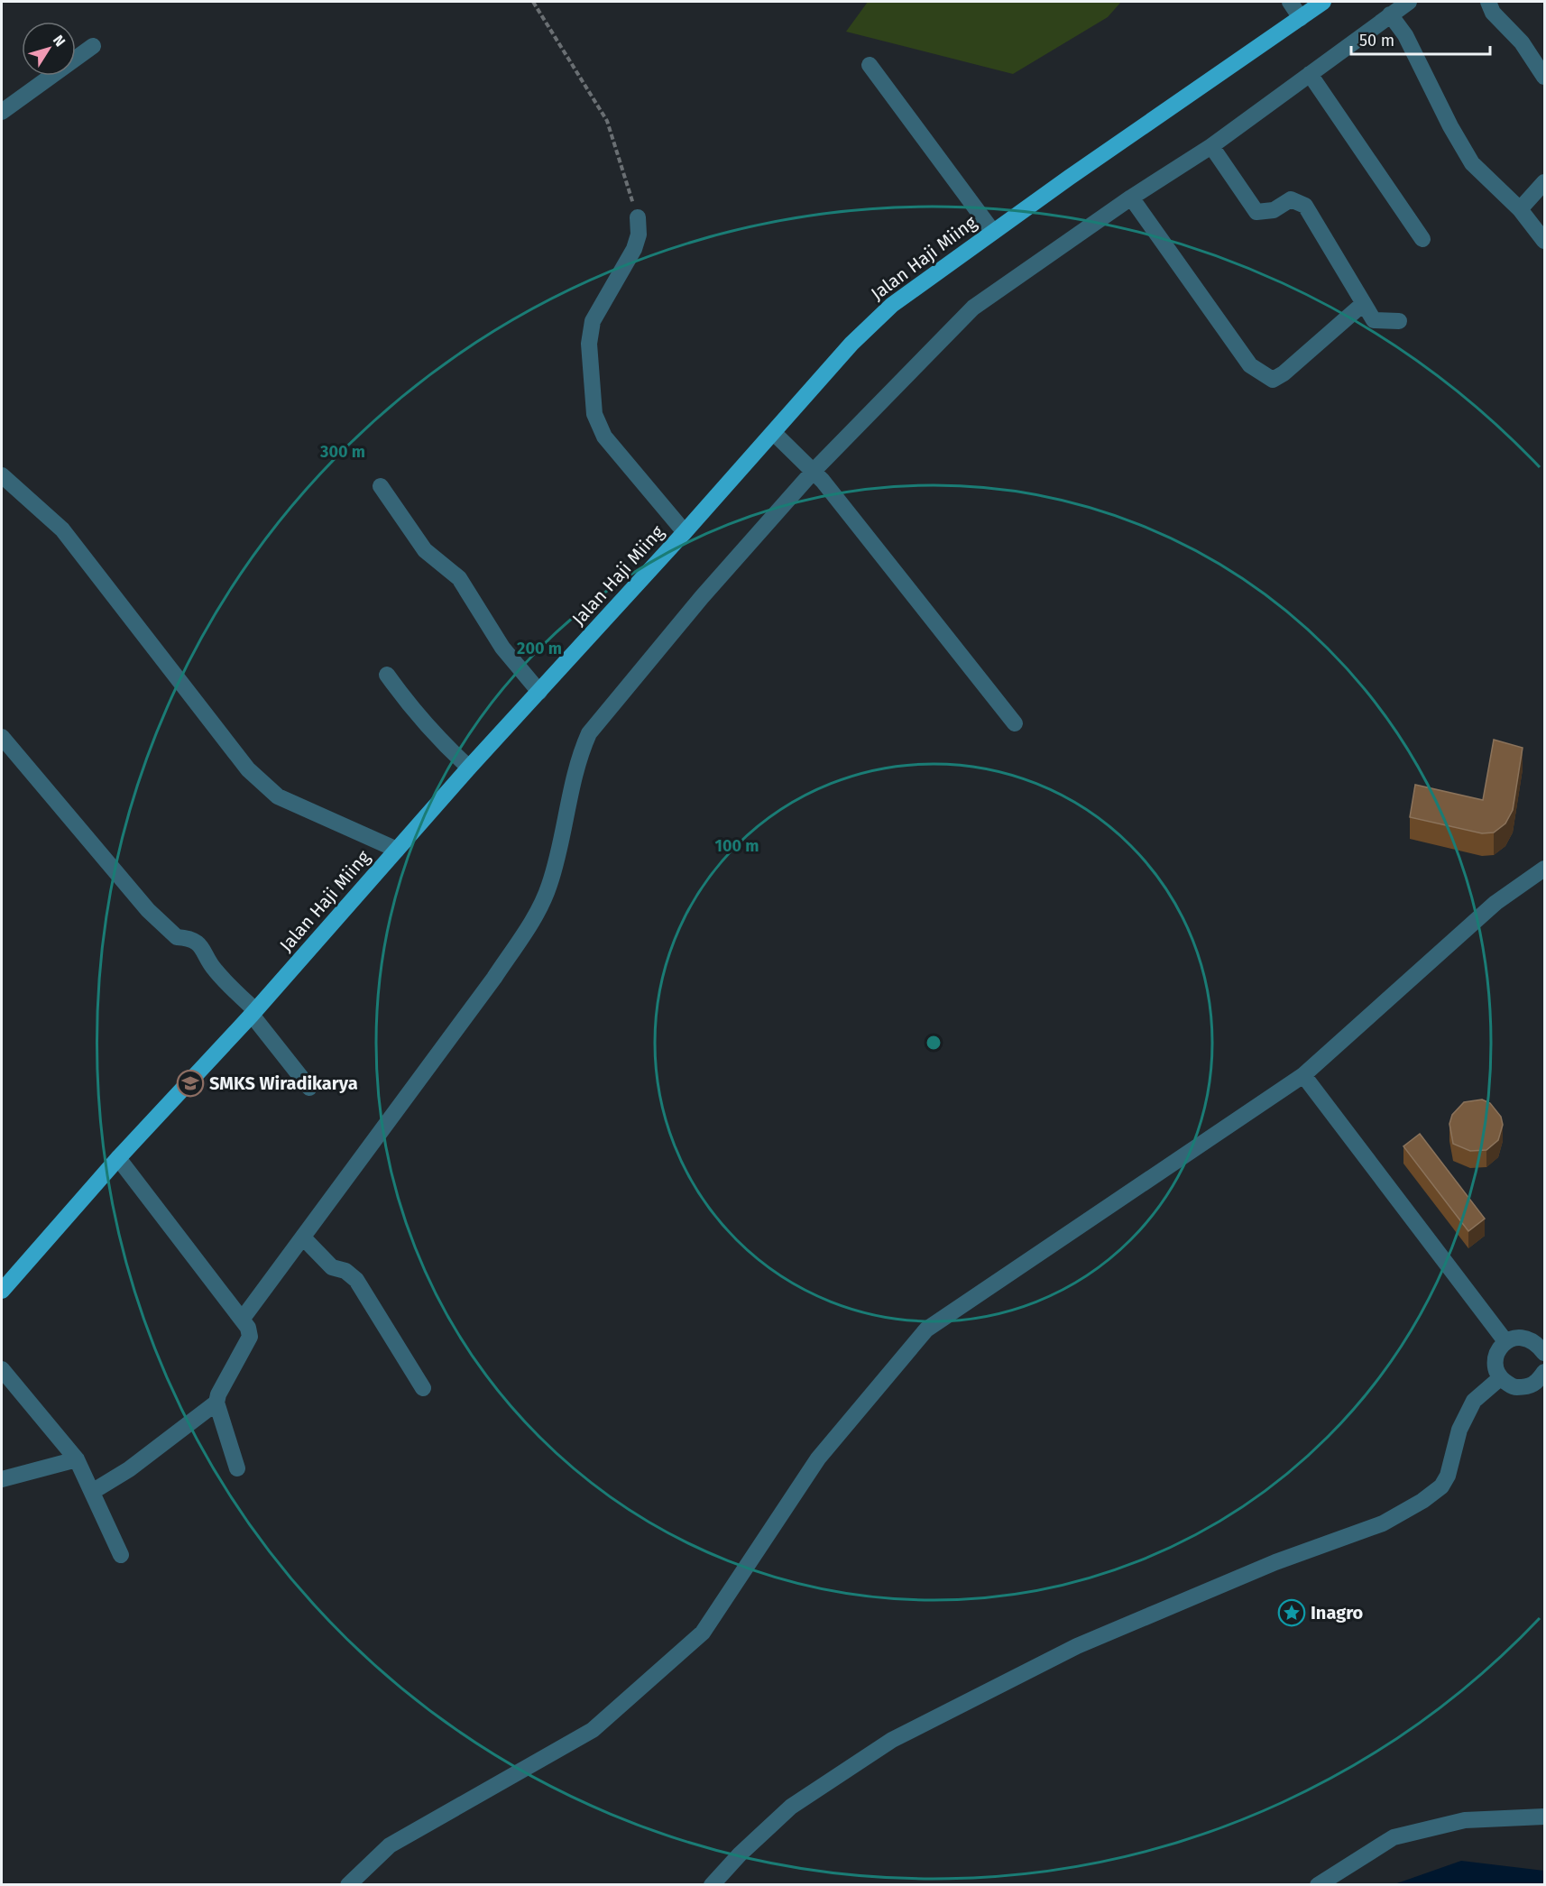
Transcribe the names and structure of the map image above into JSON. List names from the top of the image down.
{
  "streets": {
    "main road": ["Jalan Haji Miing"]
  },
  "places": {
    "school or university": ["SMKS Wiradikarya"],
    "place": ["Inagro"]
  },
  "scale_bar": "50 m",
  "north": "top right",
  "rings": ["300 m", "200 m", "100 m"]
}
